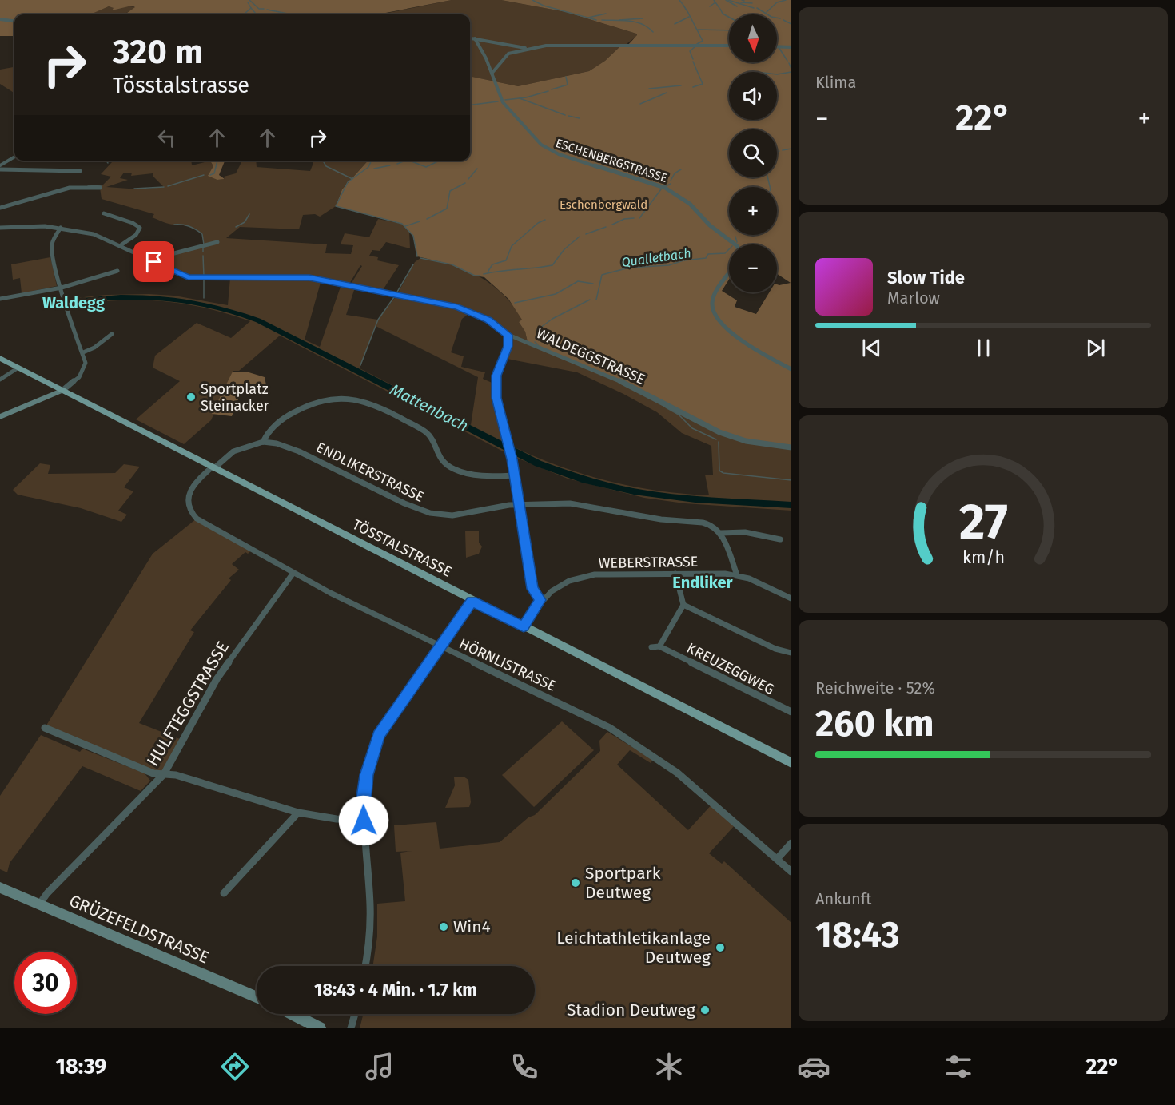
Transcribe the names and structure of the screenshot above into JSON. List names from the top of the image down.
{
  "streets": {
    "main road": ["TÖSSTALSTRASSE", "GRÜZEFELDSTRASSE"],
    "street": [
      "ESCHENBERGSTRASSE",
      "WALDEGGSTRASSE",
      "ENDLIKERSTRASSE",
      "WEBERSTRASSE",
      "HÖRNLISTRASSE",
      "KREUZEGGWEG",
      "HULFTEGGSTRASSE"
    ]
  },
  "crossings": [
    ["ENDLIKERSTRASSE", "TÖSSTALSTRASSE"],
    ["ENDLIKERSTRASSE", "HÖRNLISTRASSE"],
    ["TÖSSTALSTRASSE", "WEBERSTRASSE"],
    ["TÖSSTALSTRASSE", "HÖRNLISTRASSE"],
    ["HÖRNLISTRASSE", "HULFTEGGSTRASSE"],
    ["HULFTEGGSTRASSE", "GRÜZEFELDSTRASSE"]
  ],
  "districts": ["Waldegg", "Endliker"],
  "water": ["Qualletbach", "Mattenbach"],
  "parks": ["Eschenbergwald"],
  "places": [
    "Sportplatz Steinacker",
    "Sportpark Deutweg",
    "Win4",
    "Leichtathletikanlage Deutweg",
    "Stadion Deutweg"
  ],
  "north": "bottom",
  "page": {
    "tile": [
      "Klima",
      ["Reichweite · 52%", "260 km"],
      ["Ankunft", "18:43"]
    ],
    "map_buttons": ["+", "−"],
    "turn": ["320 m", "Tösstalstrasse"],
    "heat": ["−", "22°", "+"],
    "song": ["Slow Tide", "Marlow"],
    "limit": "30",
    "trip": "18:43 · 4 Min. · 1.7 km",
    "tabs": ["18:39", "22°"],
    "gauge": ["27", "km/h"]
  }
}
